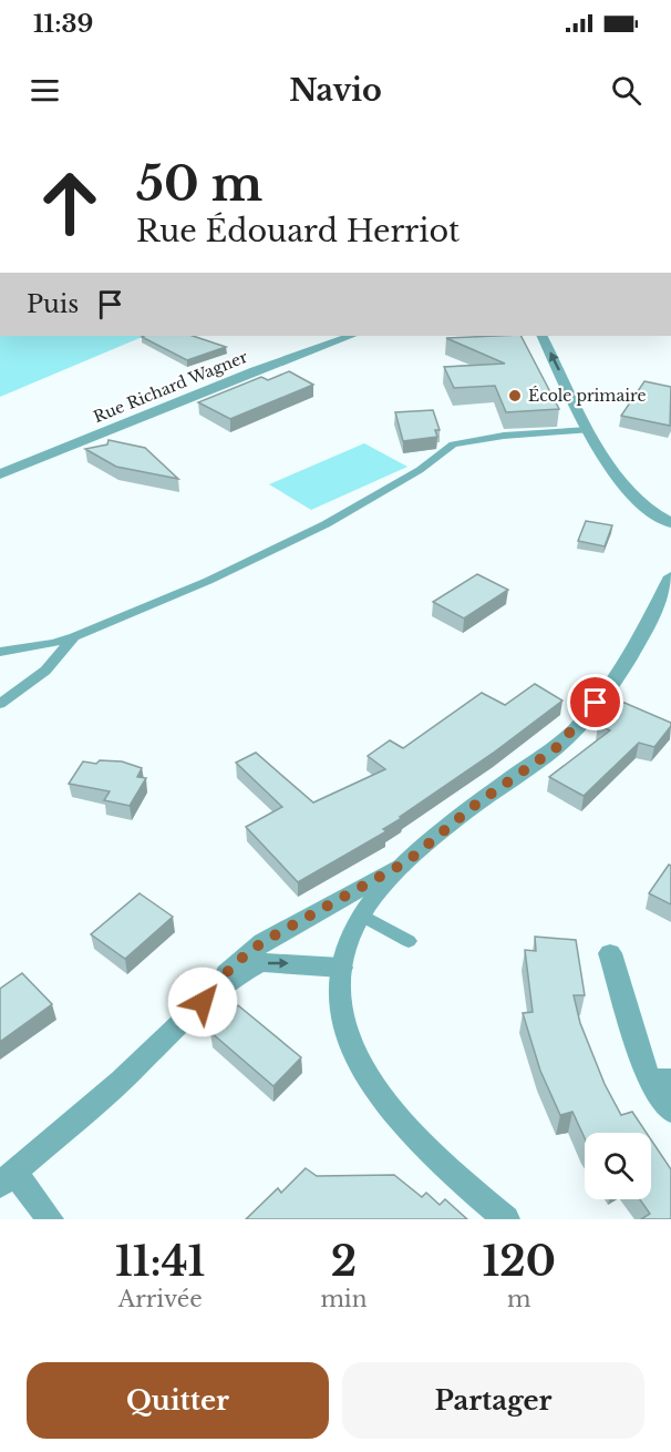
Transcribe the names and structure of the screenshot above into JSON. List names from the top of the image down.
{
  "streets": {
    "street": ["Rue Richard Wagner"]
  },
  "places": ["École primaire"],
  "page": {
    "status": "11:39",
    "header": "Navio",
    "turn": ["50 m", "Rue Édouard Herriot"],
    "then": "Puis",
    "eta": [
      "11:41",
      "Arrivée",
      "2",
      "min",
      "120",
      "m"
    ],
    "buttons": ["Quitter", "Partager"]
  }
}
